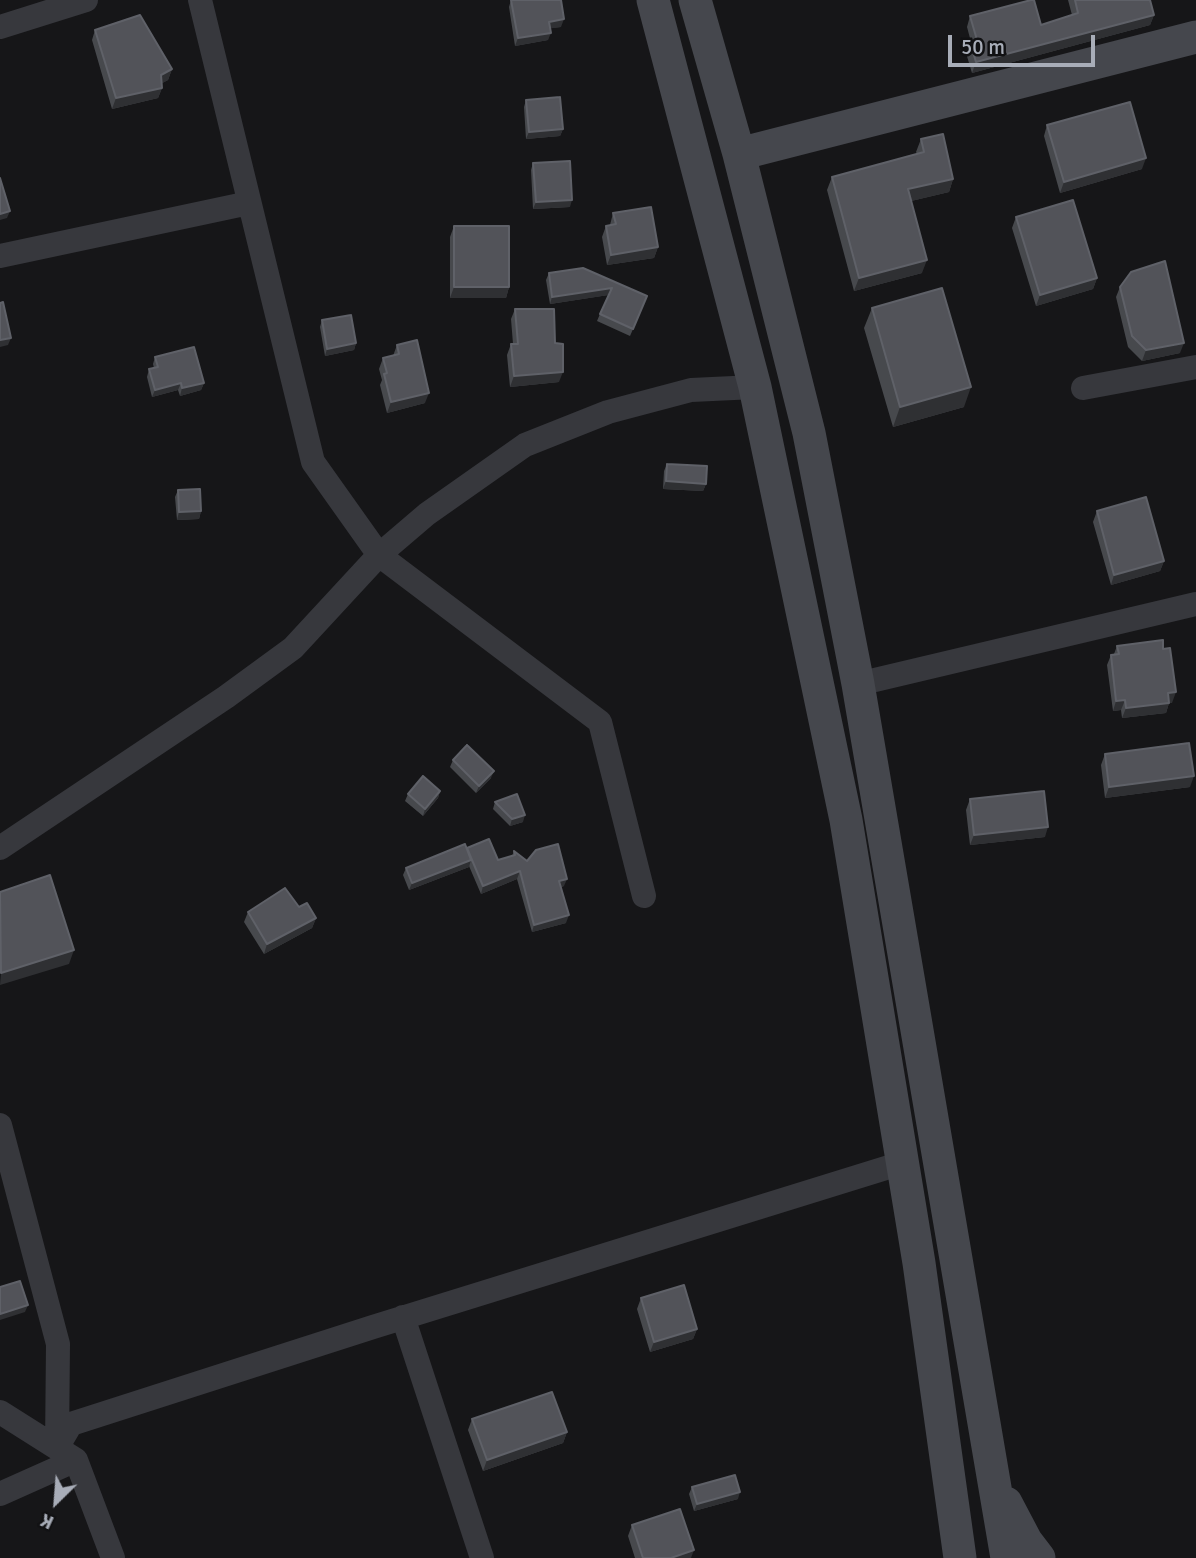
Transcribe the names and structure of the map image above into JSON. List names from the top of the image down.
{
  "scale_bar": "50 m",
  "north": "bottom left"
}
